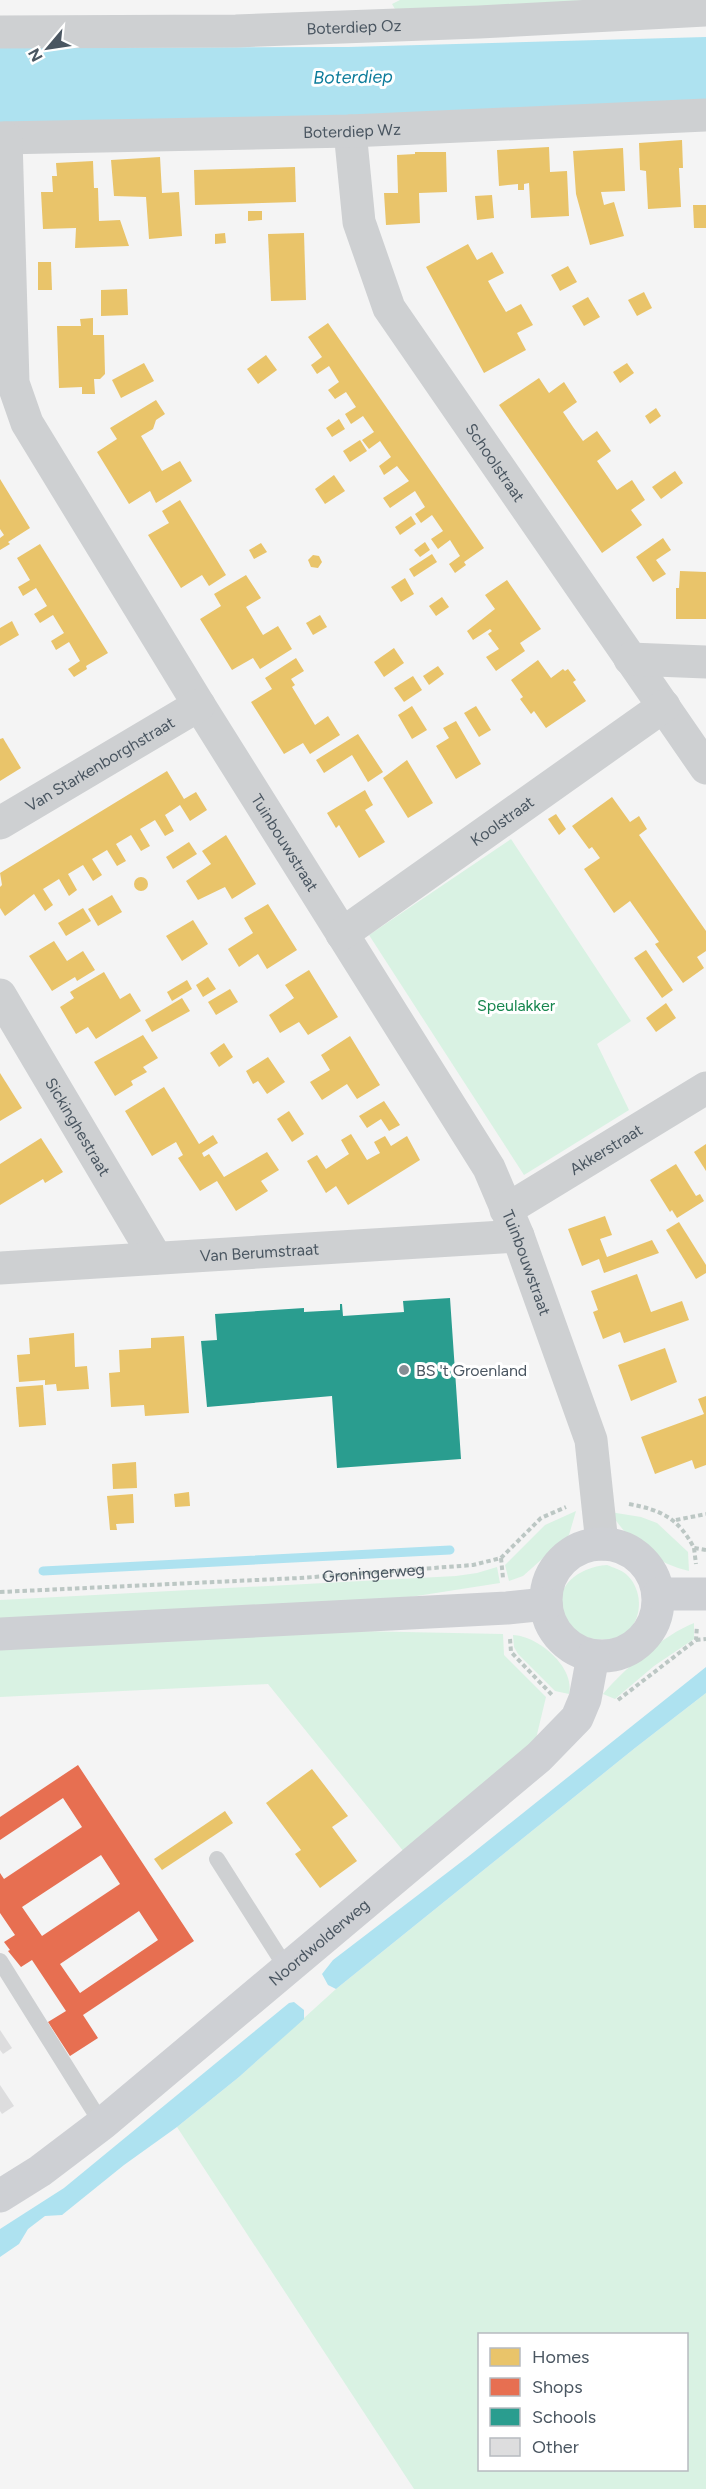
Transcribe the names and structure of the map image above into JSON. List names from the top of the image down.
{
  "streets": {
    "main road": ["Noordwolderweg"],
    "street": [
      "Boterdiep Oz",
      "Boterdiep Wz",
      "Schoolstraat",
      "Van Starkenborghstraat",
      "Koolstraat",
      "Tuinbouwstraat",
      "Sickinghestraat",
      "Akkerstraat",
      "Van Berumstraat"
    ],
    "path": ["Groningerweg"]
  },
  "crossings": [
    ["Boterdiep Wz", "Schoolstraat"],
    ["Boterdiep Wz", "Tuinbouwstraat"],
    ["Schoolstraat", "Koolstraat"],
    ["Van Starkenborghstraat", "Tuinbouwstraat"],
    ["Koolstraat", "Tuinbouwstraat"],
    ["Tuinbouwstraat", "Akkerstraat"],
    ["Tuinbouwstraat", "Van Berumstraat"],
    ["Tuinbouwstraat", "Groningerweg"],
    ["Tuinbouwstraat", "Noordwolderweg"],
    ["Sickinghestraat", "Van Berumstraat"],
    ["Akkerstraat", "Van Berumstraat"]
  ],
  "water": ["Boterdiep"],
  "parks": ["Speulakker"],
  "places": ["BS 't Groenland"],
  "legend": [
    "Homes",
    "Shops",
    "Schools",
    "Other"
  ],
  "north": "bottom left"
}
